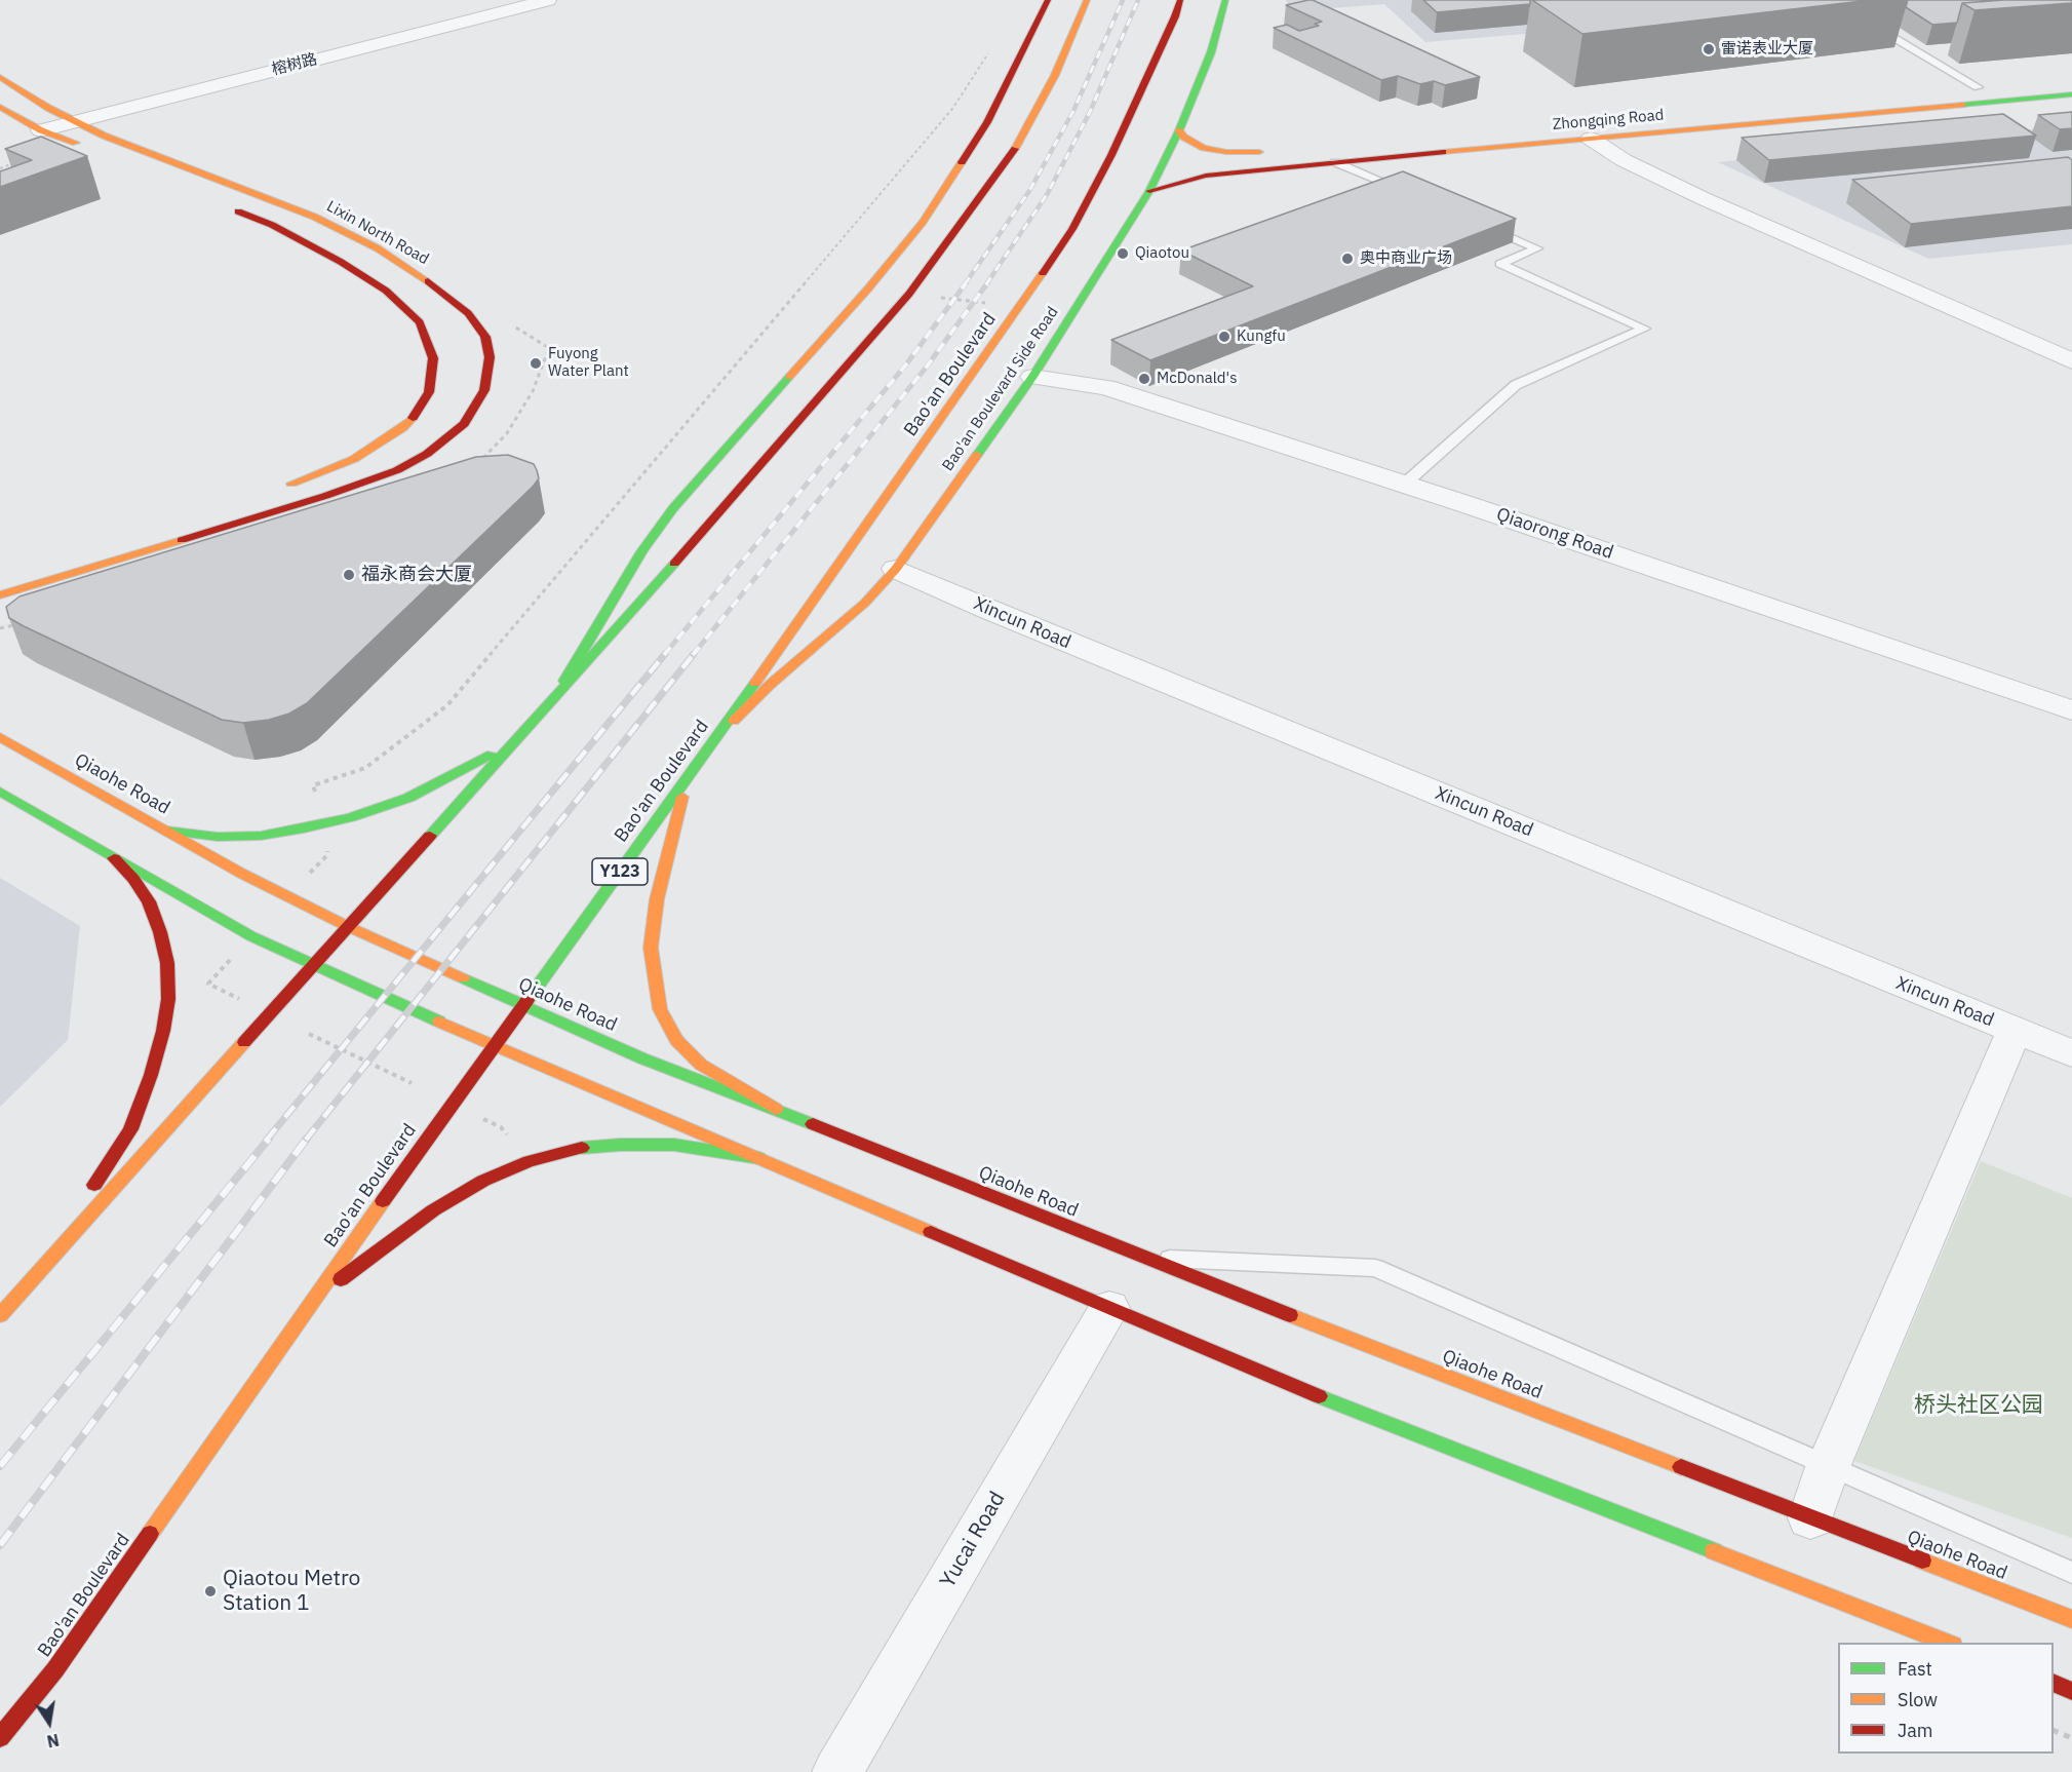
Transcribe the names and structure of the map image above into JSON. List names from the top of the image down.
{
  "streets": {
    "main road": [
      "Zhongqing Road",
      "Lixin North Road",
      "Bao'an Boulevard",
      "Bao'an Boulevard Side Road",
      "Qiaohe Road",
      "Y123"
    ],
    "street": [
      "榕树路",
      "Qiaorong Road",
      "Xincun Road",
      "Yucai Road"
    ]
  },
  "crossings": [
    ["榕树路", "Lixin North Road"],
    ["Zhongqing Road", "Bao'an Boulevard Side Road"],
    ["Bao'an Boulevard", "Bao'an Boulevard Side Road"],
    ["Bao'an Boulevard", "Qiaohe Road"],
    ["Bao'an Boulevard Side Road", "Qiaorong Road"],
    ["Bao'an Boulevard Side Road", "Xincun Road"]
  ],
  "parks": ["桥头社区公园"],
  "places": [
    "雷诺表业大厦",
    "Qiaotou",
    "奥中商业广场",
    "Kungfu",
    "Fuyong Water Plant",
    "McDonald's",
    "福永商会大厦",
    "Qiaotou Metro Station 1"
  ],
  "legend": ["Fast", "Slow", "Jam"],
  "north": "bottom"
}
